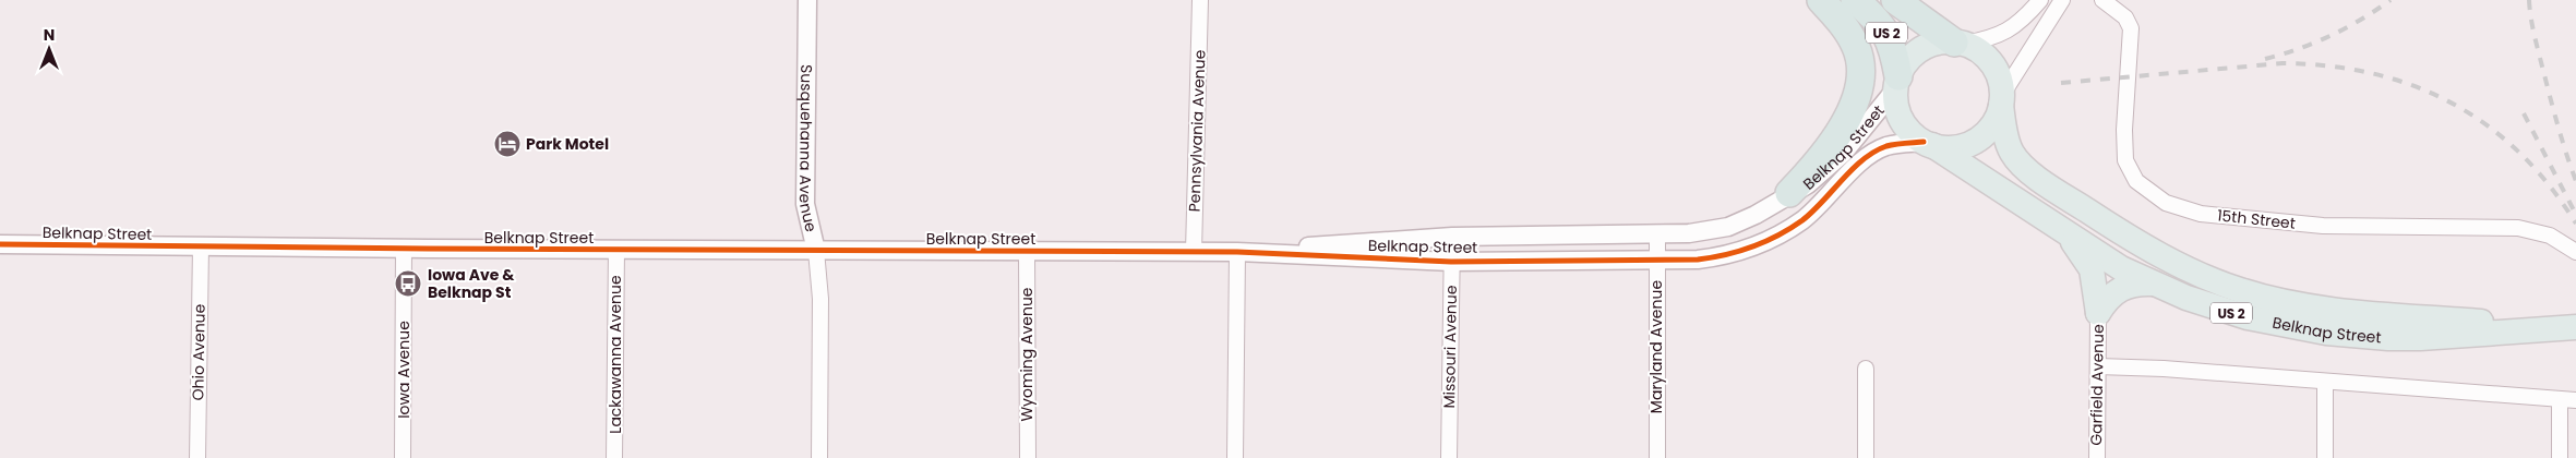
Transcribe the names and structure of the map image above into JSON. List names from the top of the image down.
{
  "streets": {
    "highway": ["US 2", "Belknap Street"],
    "street": [
      "Pennsylvania Avenue",
      "Susquehanna Avenue",
      "15th Street",
      "Missouri Avenue",
      "Maryland Avenue",
      "Ohio Avenue",
      "Lackawanna Avenue",
      "Wyoming Avenue",
      "Iowa Avenue",
      "Garfield Avenue"
    ]
  },
  "crossings": [
    ["US 2", "Belknap Street"],
    ["Pennsylvania Avenue", "Belknap Street"],
    ["Belknap Street", "Susquehanna Avenue"],
    ["Belknap Street", "Missouri Avenue"],
    ["Belknap Street", "Maryland Avenue"],
    ["Belknap Street", "Ohio Avenue"],
    ["Belknap Street", "Lackawanna Avenue"],
    ["Belknap Street", "Wyoming Avenue"],
    ["Belknap Street", "Iowa Avenue"]
  ],
  "places": {
    "hotel": ["Park Motel"],
    "bus stop": ["Iowa Ave & Belknap St"]
  },
  "north": "top"
}
